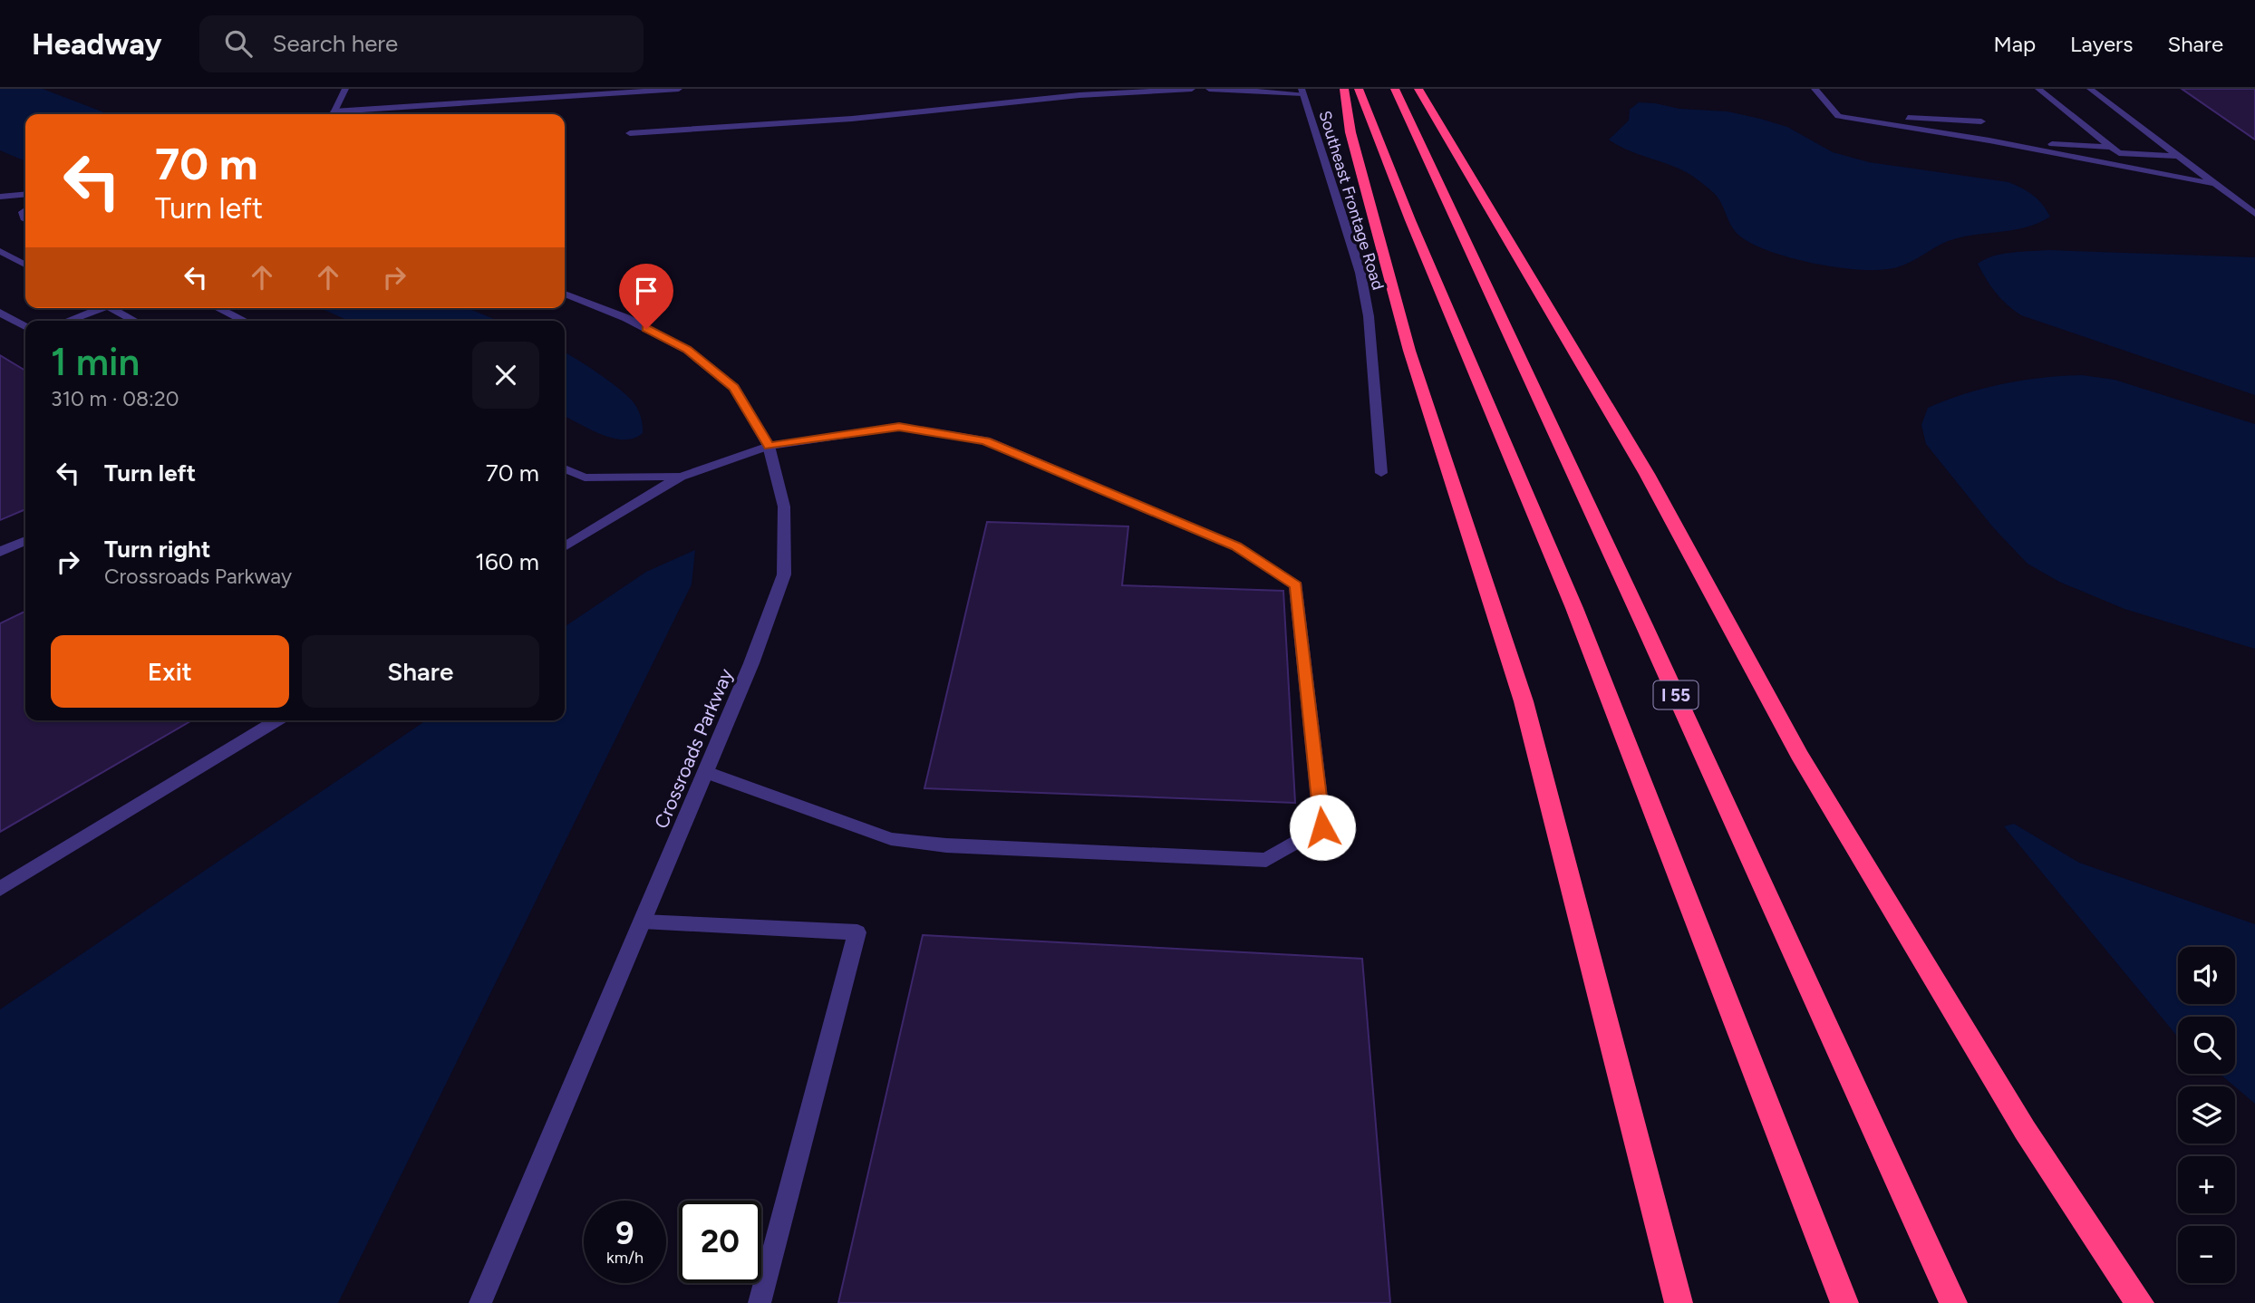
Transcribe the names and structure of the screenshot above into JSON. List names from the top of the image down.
{
  "streets": {
    "highway": ["I 55"],
    "street": ["Southeast Frontage Road", "Crossroads Parkway"]
  },
  "page": {
    "header": "Headway",
    "search": "Search here",
    "nav": ["Map", "Layers", "Share"],
    "turn": ["70 m", "Turn left"],
    "heading": ["1 min", "310 m · 08:20"],
    "list": [
      {
        "name": "Turn left",
        "value": "70 m"
      },
      {
        "name": "Turn right",
        "note": "Crossroads Parkway",
        "value": "160 m"
      }
    ],
    "buttons": ["Exit", "Share"],
    "map_buttons": ["+", "−"],
    "speed": "9 km/h",
    "limit": "20"
  }
}
